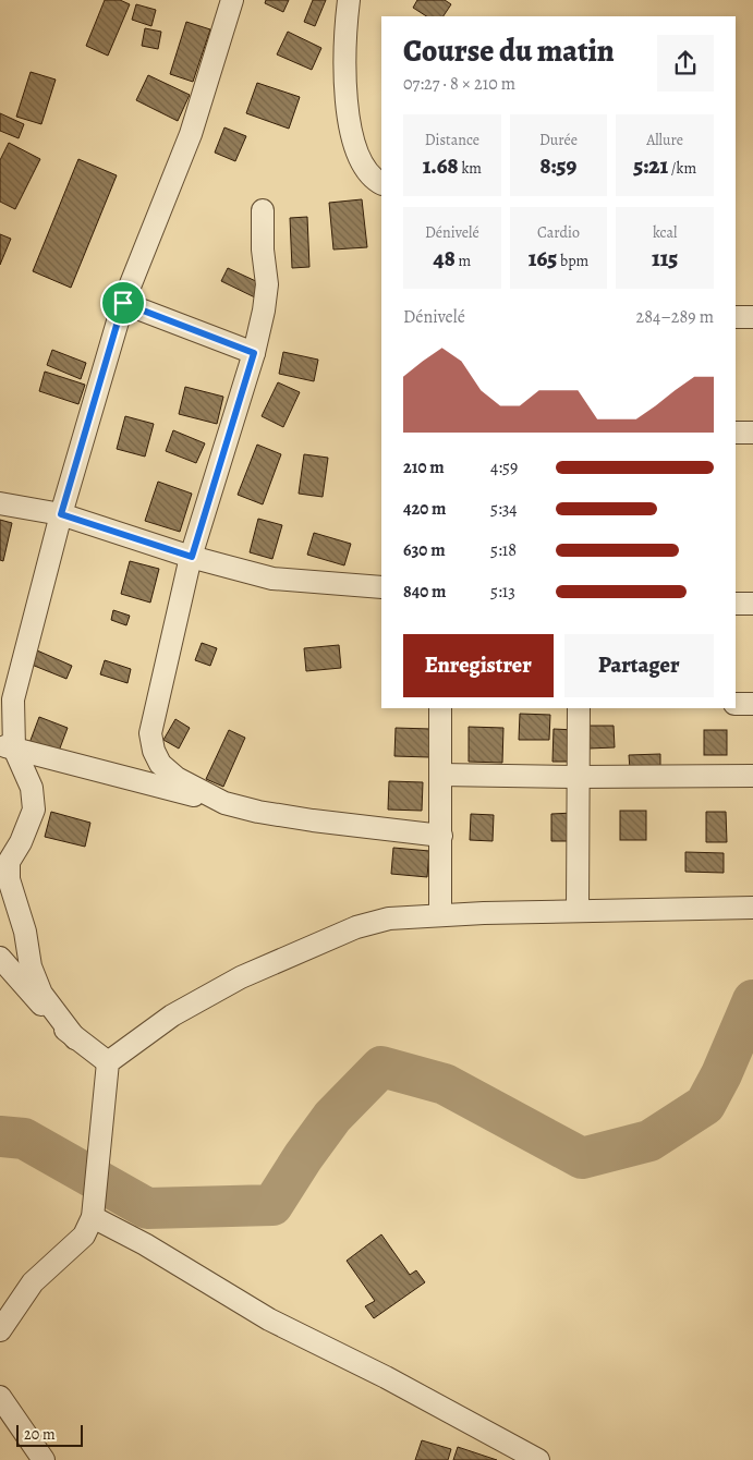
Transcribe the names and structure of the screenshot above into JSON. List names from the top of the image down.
{
  "scale_bar": "20 m",
  "page": {
    "heading": ["Course du matin", "07:27 · 8 × 210 m"],
    "stats": [
      ["Distance", "1.68 km"],
      ["Durée", "8:59"],
      ["Allure", "5:21 /km"],
      ["Dénivelé", "48 m"],
      ["Cardio", "165 bpm"],
      ["kcal", "115"]
    ],
    "chart": ["Dénivelé", "284–289 m"],
    "list": [
      {
        "name": "210 m",
        "note": "4:59"
      },
      {
        "name": "420 m",
        "note": "5:34"
      },
      {
        "name": "630 m",
        "note": "5:18"
      },
      {
        "name": "840 m",
        "note": "5:13"
      }
    ],
    "buttons": ["Enregistrer", "Partager"],
    "scale": "20 m"
  }
}
